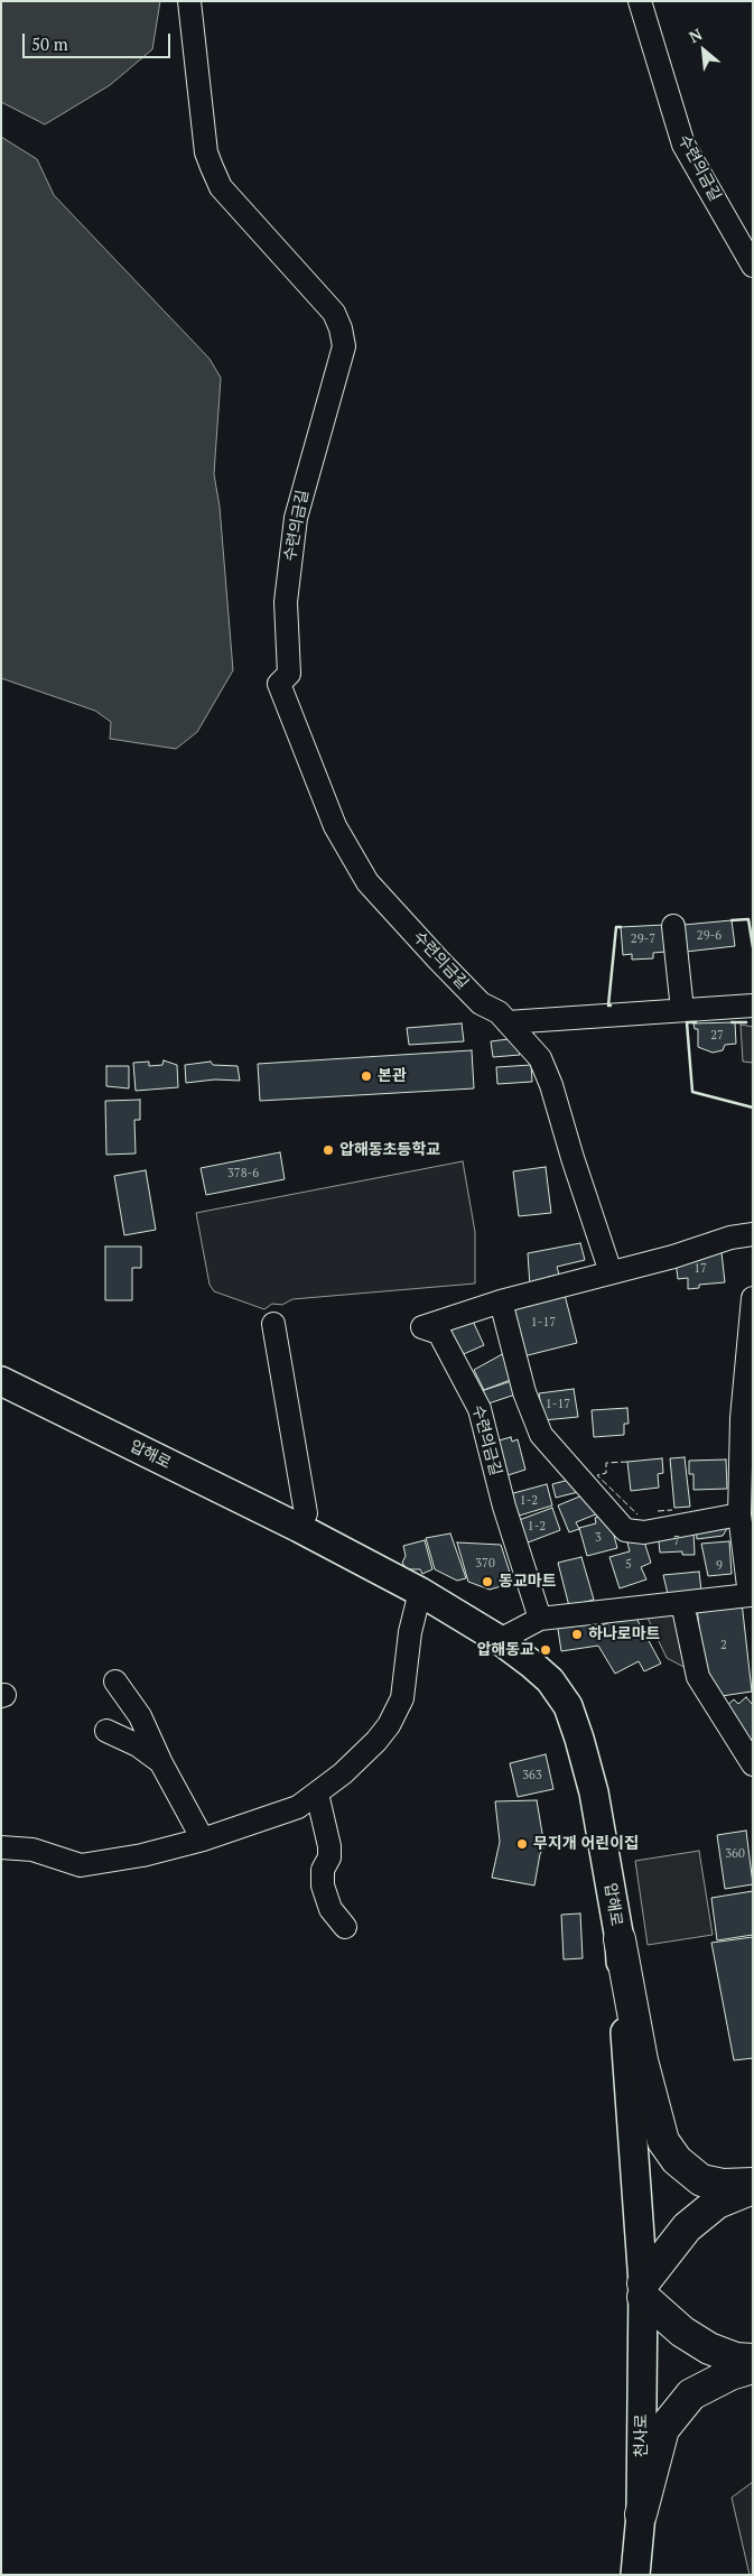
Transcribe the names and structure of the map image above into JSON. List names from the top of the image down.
{
  "streets": {
    "main road": ["압해로", "천사로"],
    "street": ["수련의금길"]
  },
  "crossings": [
    ["압해로", "천사로"]
  ],
  "places": [
    "본관",
    "압해동초등학교",
    "동교마트",
    "하나로마트",
    "압해동교",
    "무지개 어린이집"
  ],
  "house_numbers": [
    "29-6",
    "29-7",
    "27",
    "378-6",
    "17",
    "1-17",
    "1-17",
    "1-2",
    "1-2",
    "3",
    "7",
    "370",
    "5",
    "9",
    "2",
    "363",
    "360"
  ],
  "scale_bar": "50 m",
  "north": "top left"
}
